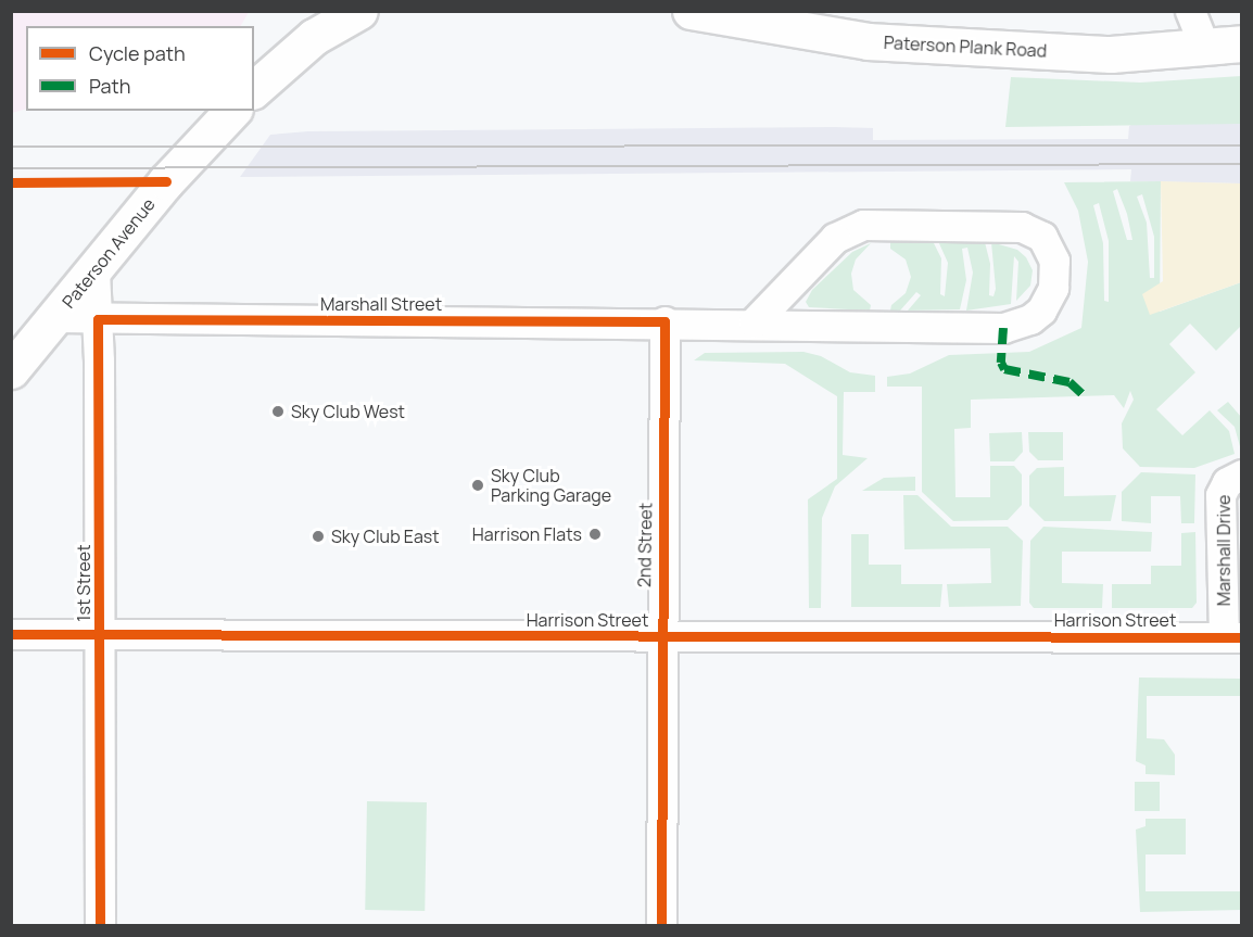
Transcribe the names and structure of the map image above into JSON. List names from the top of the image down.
{
  "streets": {
    "main road": ["Paterson Plank Road", "Paterson Avenue"],
    "street": [
      "Marshall Street",
      "2nd Street",
      "Marshall Drive",
      "1st Street",
      "Harrison Street"
    ]
  },
  "crossings": [
    ["Paterson Avenue", "Marshall Street"],
    ["Paterson Avenue", "1st Street"],
    ["Marshall Street", "2nd Street"],
    ["Marshall Street", "1st Street"],
    ["2nd Street", "Harrison Street"],
    ["Marshall Drive", "Harrison Street"],
    ["1st Street", "Harrison Street"]
  ],
  "places": [
    "Sky Club West",
    "Sky Club Parking Garage",
    "Harrison Flats",
    "Sky Club East"
  ],
  "legend": ["Cycle path", "Path"]
}
